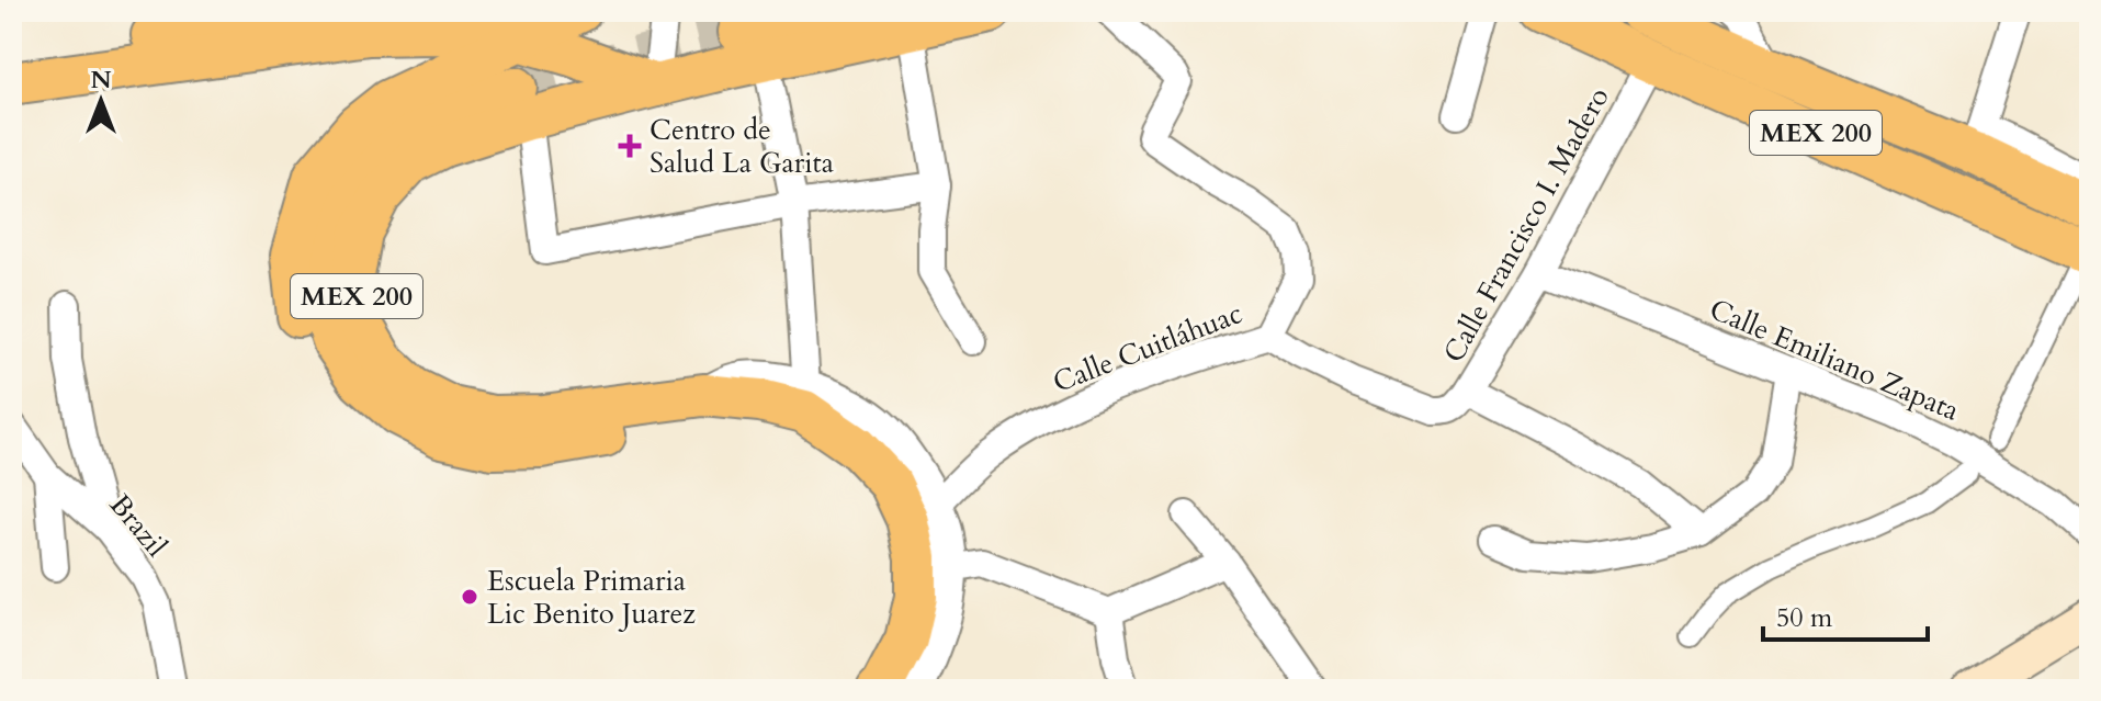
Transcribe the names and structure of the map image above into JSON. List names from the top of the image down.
{
  "streets": {
    "main road": ["MEX 200"],
    "street": [
      "Calle Francisco I. Madero",
      "Calle Cuitláhuac",
      "Calle Emiliano Zapata",
      "Brazil"
    ]
  },
  "crossings": [
    ["MEX 200", "Calle Francisco I. Madero"],
    ["Calle Francisco I. Madero", "Calle Cuitláhuac"],
    ["Calle Francisco I. Madero", "Calle Emiliano Zapata"]
  ],
  "places": {
    "health": ["Centro de Salud La Garita"],
    "other": ["Escuela Primaria Lic Benito Juarez"]
  },
  "scale_bar": "50 m",
  "north": "top"
}
